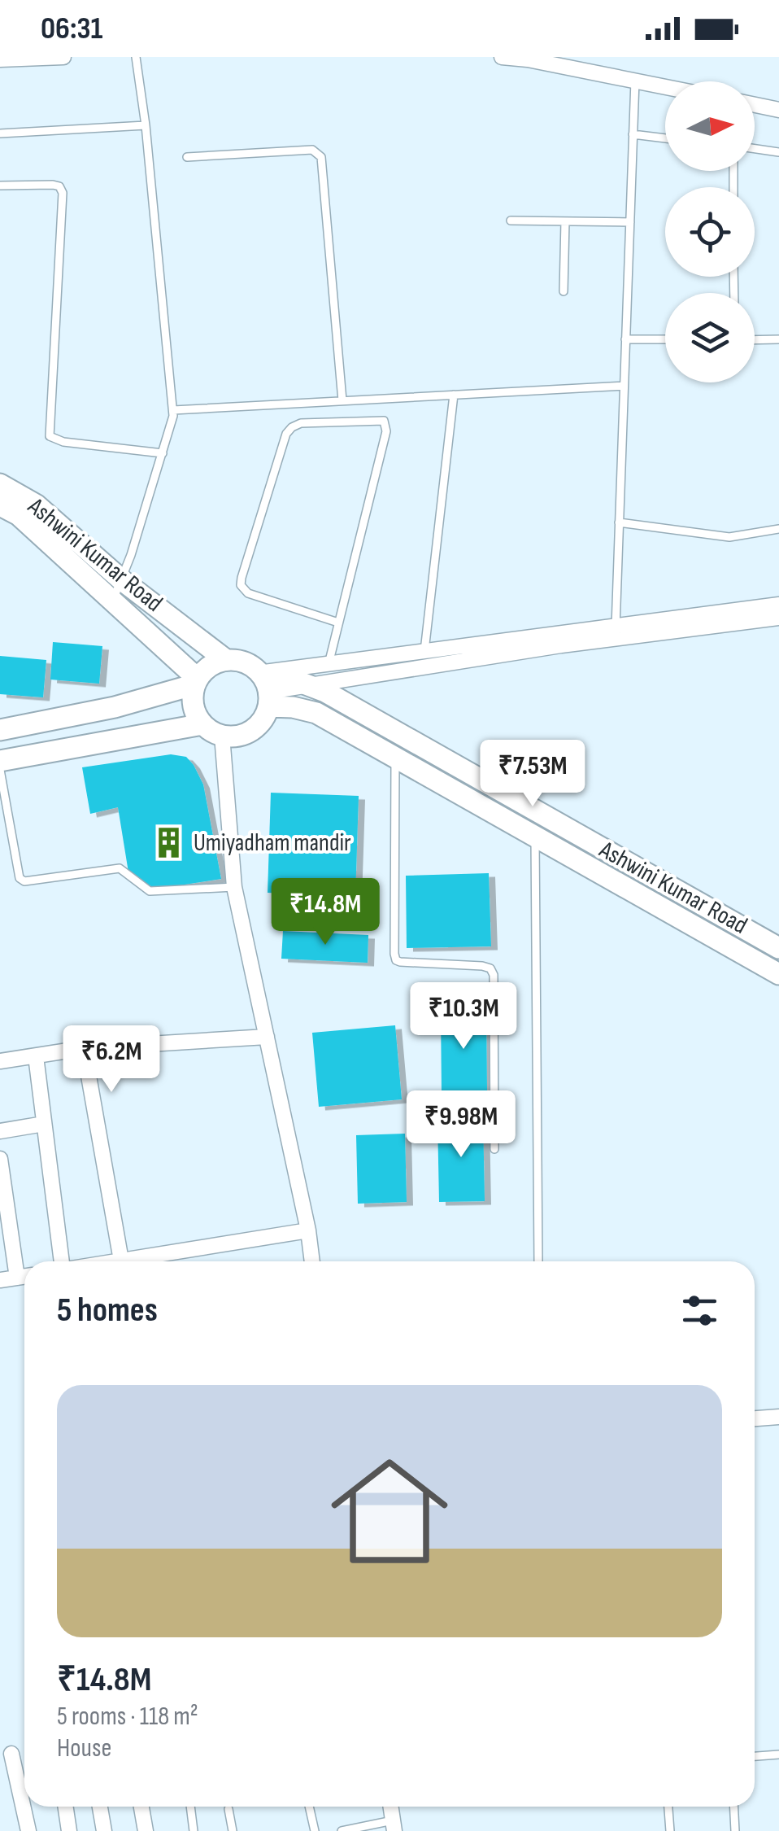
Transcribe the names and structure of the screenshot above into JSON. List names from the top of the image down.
{
  "streets": {
    "main road": ["Ashwini Kumar Road"]
  },
  "places": {
    "building": ["Umiyadham mandir"]
  },
  "north": "right",
  "page": {
    "status": "06:31",
    "price": [
      "₹7.53M",
      "₹14.8M",
      "₹10.3M",
      "₹6.2M",
      "₹9.98M"
    ],
    "heading": "5 homes",
    "list": [
      {
        "name": "₹14.8M",
        "note": "5 rooms · 118 m² · House"
      }
    ]
  }
}
